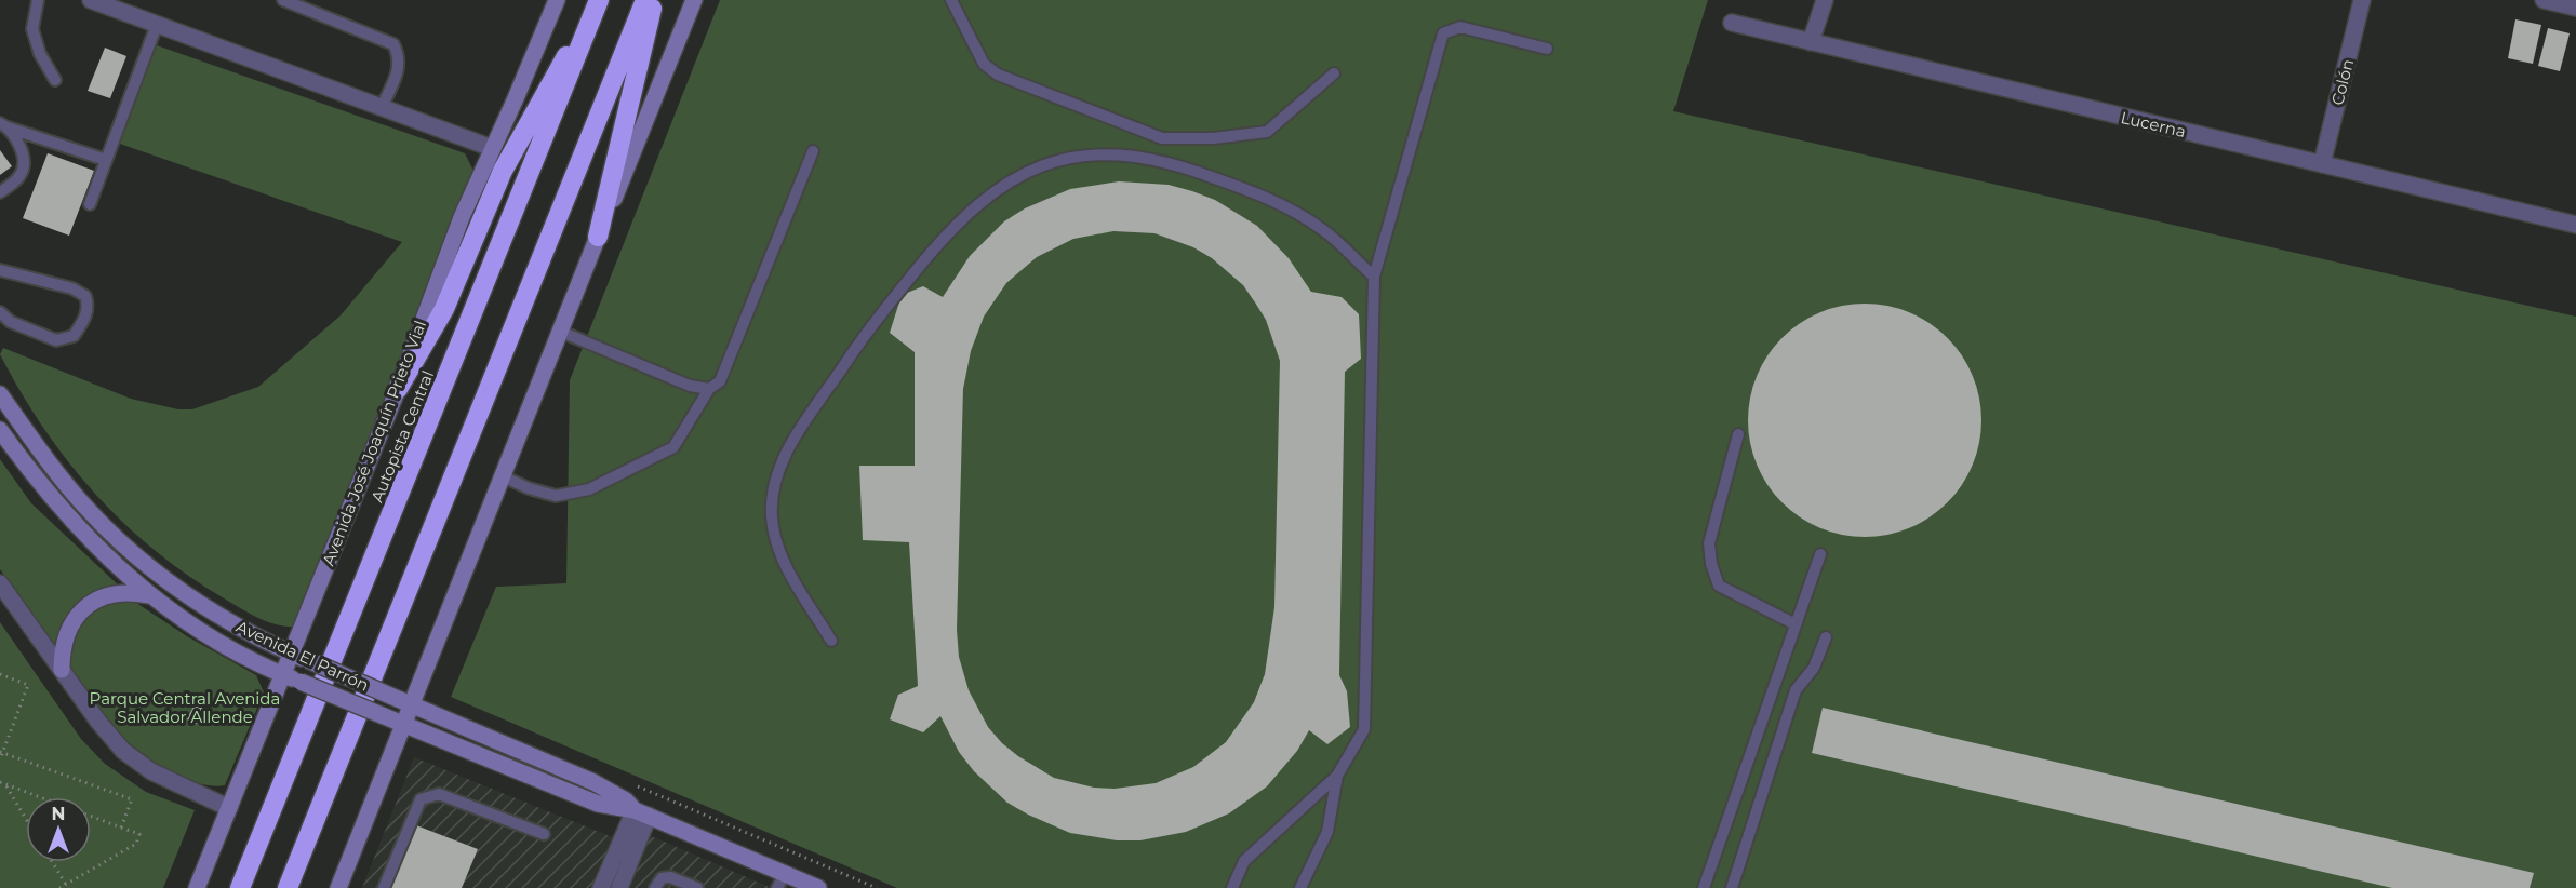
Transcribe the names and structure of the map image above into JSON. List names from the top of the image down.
{
  "streets": {
    "highway": ["Autopista Central"],
    "main road": ["Avenida José Joaquín Prieto Vial", "Avenida El Parrón"],
    "street": ["Colón", "Lucerna"]
  },
  "crossings": [
    ["Colón", "Lucerna"],
    ["Avenida José Joaquín Prieto Vial", "Avenida El Parrón"]
  ],
  "parks": ["Parque Central Avenida Salvador Allende"],
  "north": "top"
}
